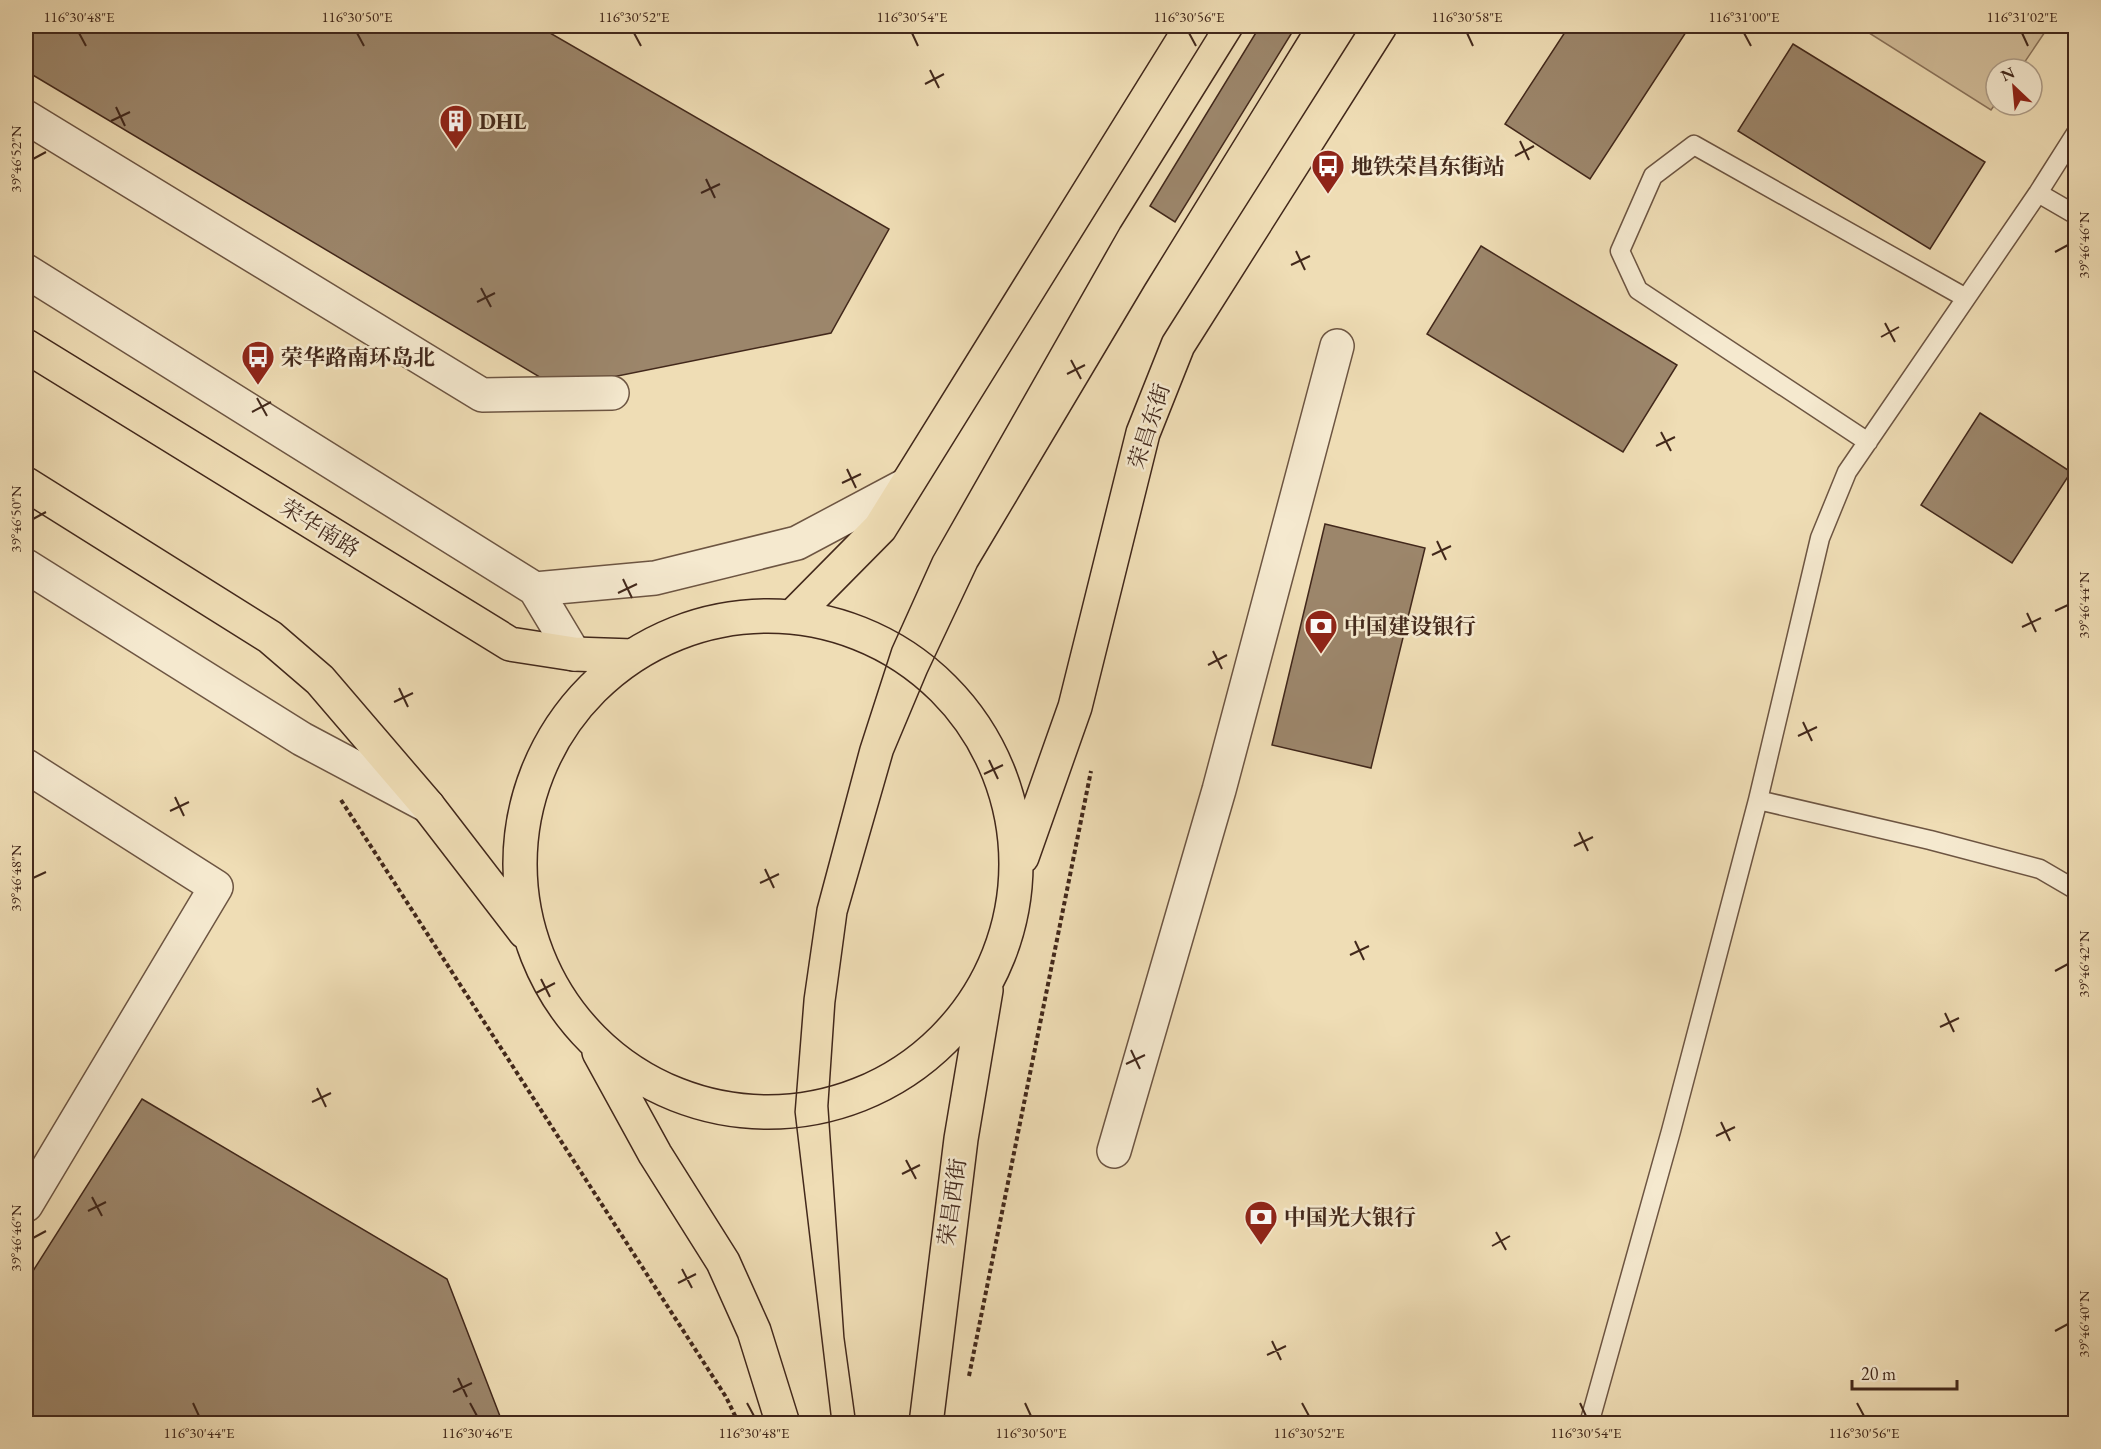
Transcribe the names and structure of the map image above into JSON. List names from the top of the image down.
{
  "streets": {
    "main road": ["荣昌东街", "荣华南路", "荣昌西街"]
  },
  "places": {
    "building": ["DHL"],
    "bus stop": ["地铁荣昌东街站", "荣华路南环岛北"],
    "bank": ["中国建设银行", "中国光大银行"]
  },
  "scale_bar": "20 m",
  "north": "top left",
  "coordinates": [
    "116°30'48\"E",
    "116°30'50\"E",
    "116°30'52\"E",
    "116°30'54\"E",
    "116°30'56\"E",
    "116°30'58\"E",
    "116°31'00\"E",
    "116°31'02\"E",
    "39°46'52\"N",
    "39°46'46\"N",
    "39°46'50\"N",
    "39°46'44\"N",
    "39°46'48\"N",
    "39°46'42\"N",
    "39°46'40\"N",
    "116°30'44\"E",
    "116°30'46\"E"
  ]
}
